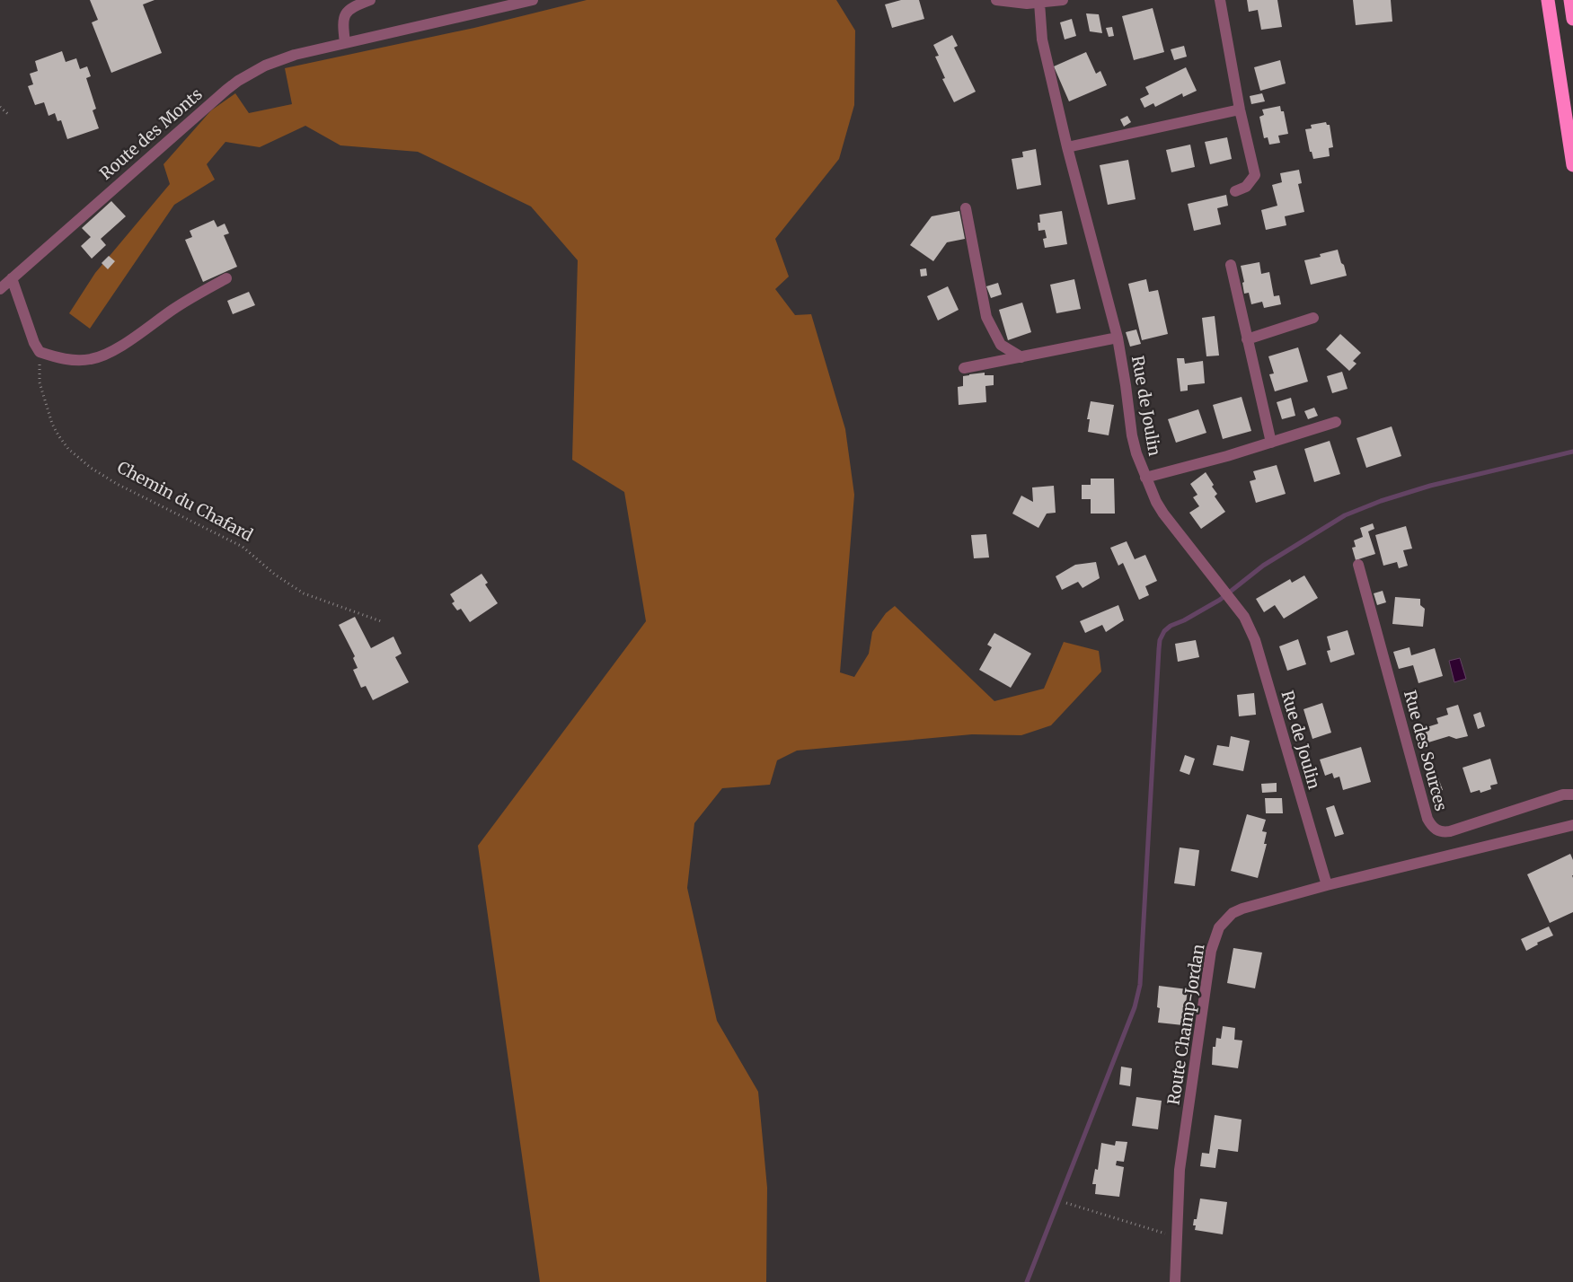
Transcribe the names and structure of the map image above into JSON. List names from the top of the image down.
{
  "streets": {
    "street": [
      "Route des Monts",
      "Rue de Joulin",
      "Rue des Sources",
      "Route Champ-Jordan"
    ],
    "path": ["Chemin du Chafard"]
  },
  "crossings": [
    ["Rue de Joulin", "Route Champ-Jordan"]
  ]
}
